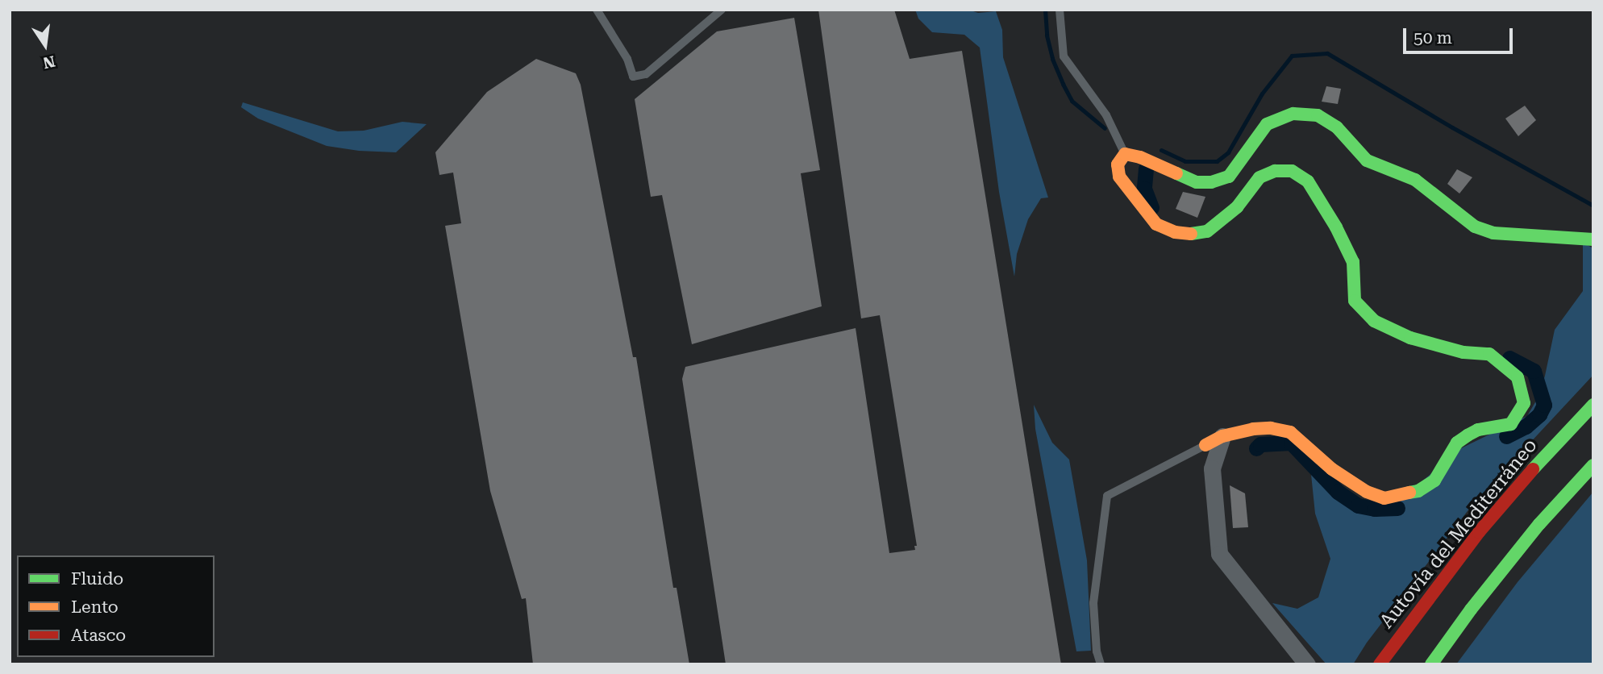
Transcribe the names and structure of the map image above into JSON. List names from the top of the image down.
{
  "streets": {
    "main road": ["Autovía del Mediterráneo"]
  },
  "legend": ["Fluido", "Lento", "Atasco"],
  "scale_bar": "50 m",
  "north": "bottom"
}
